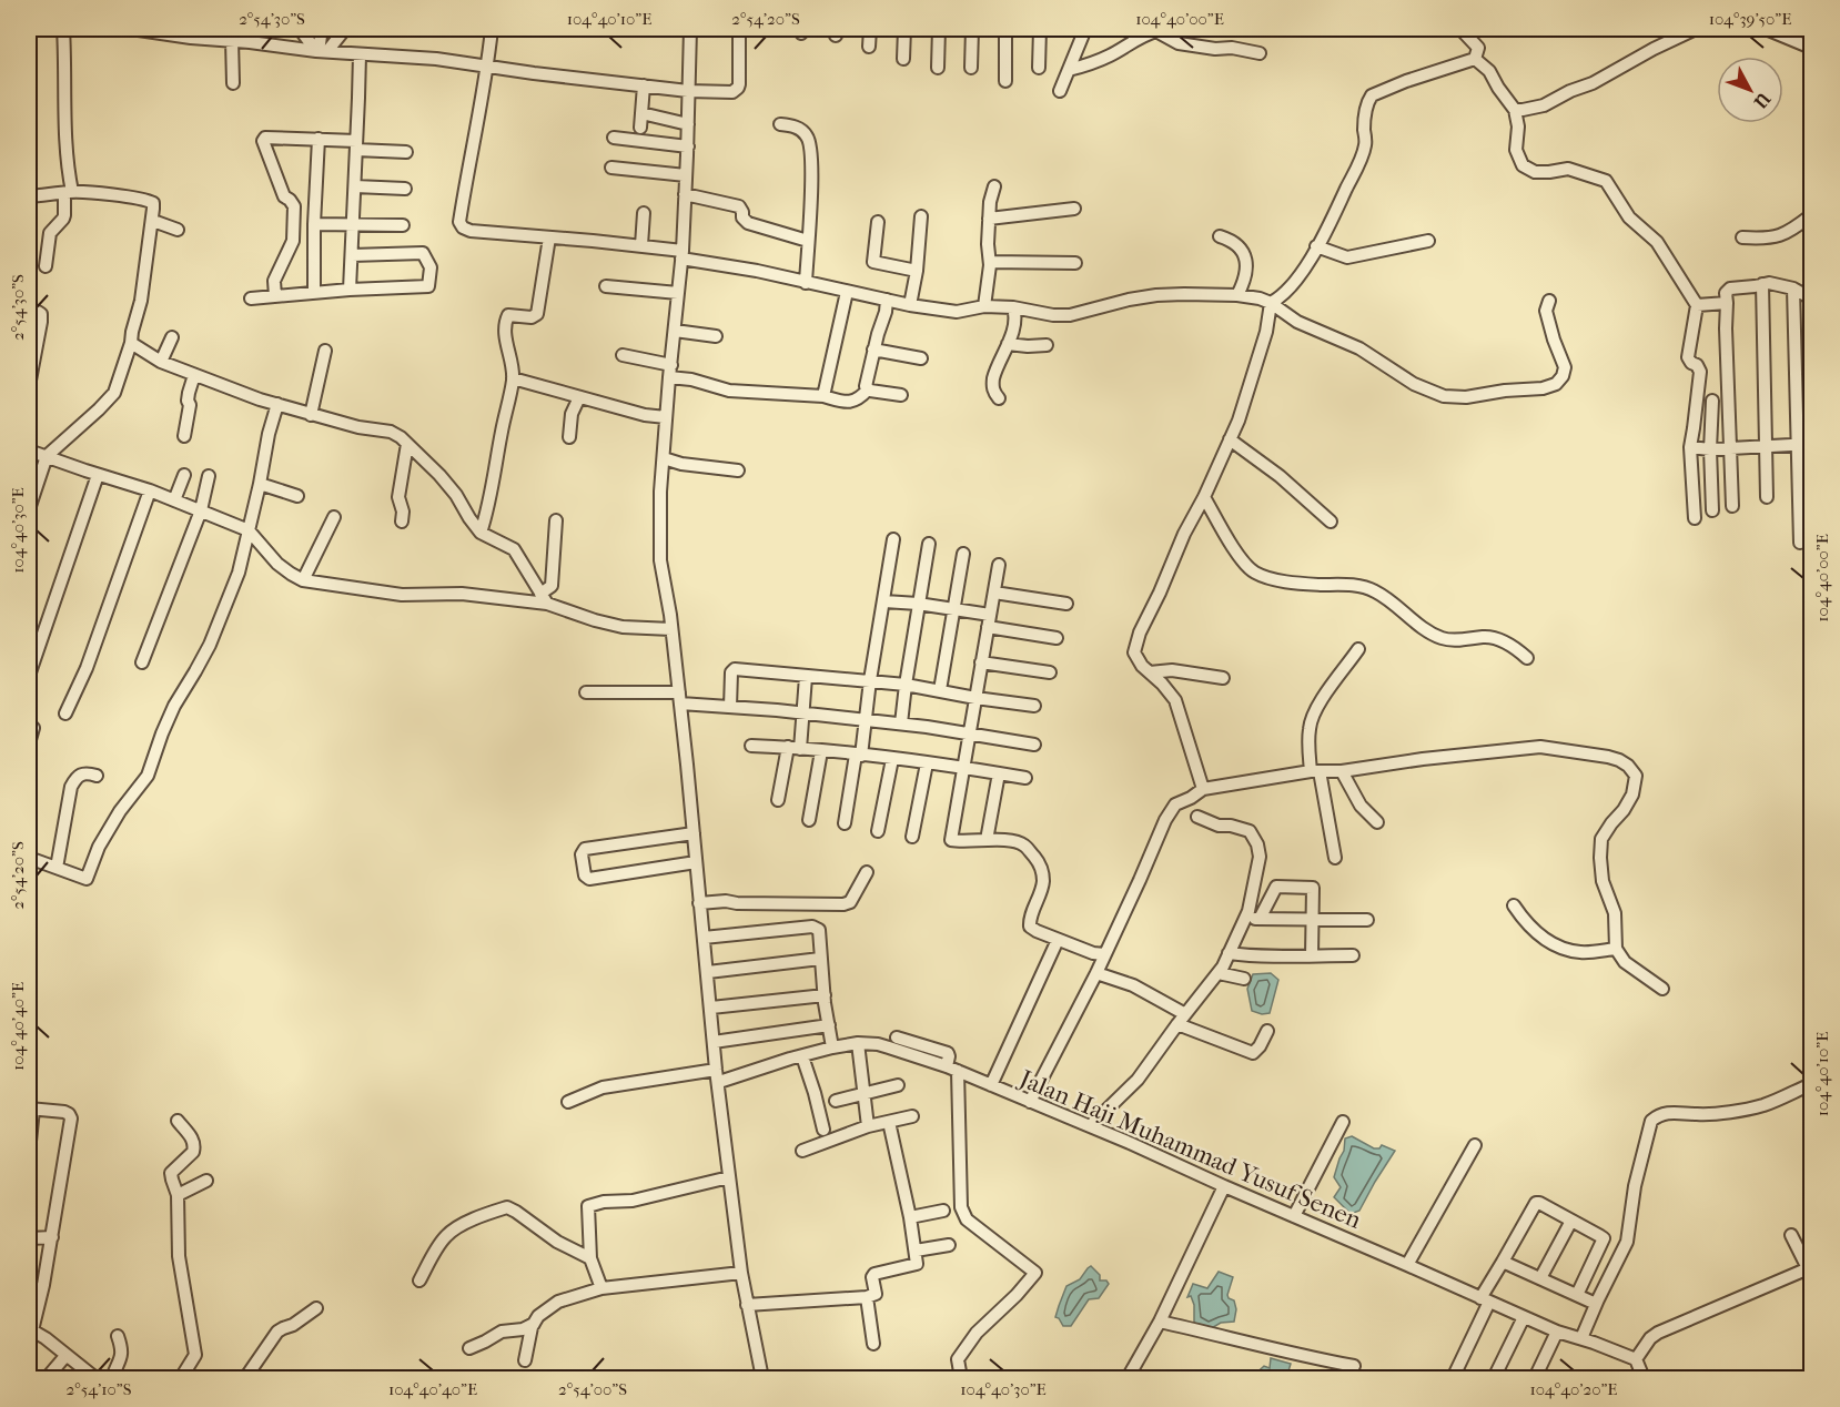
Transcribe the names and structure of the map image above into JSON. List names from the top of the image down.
{
  "streets": {
    "street": ["Jalan Haji Muhammad Yusuf Senen"]
  },
  "north": "bottom right",
  "coordinates": [
    "2°54'30\"S",
    "104°40'10\"E",
    "2°54'20\"S",
    "104°40'00\"E",
    "104°39'50\"E",
    "104°40'30\"E",
    "104°40'40\"E",
    "2°54'10\"S",
    "2°54'00\"S",
    "104°40'20\"E"
  ]
}
